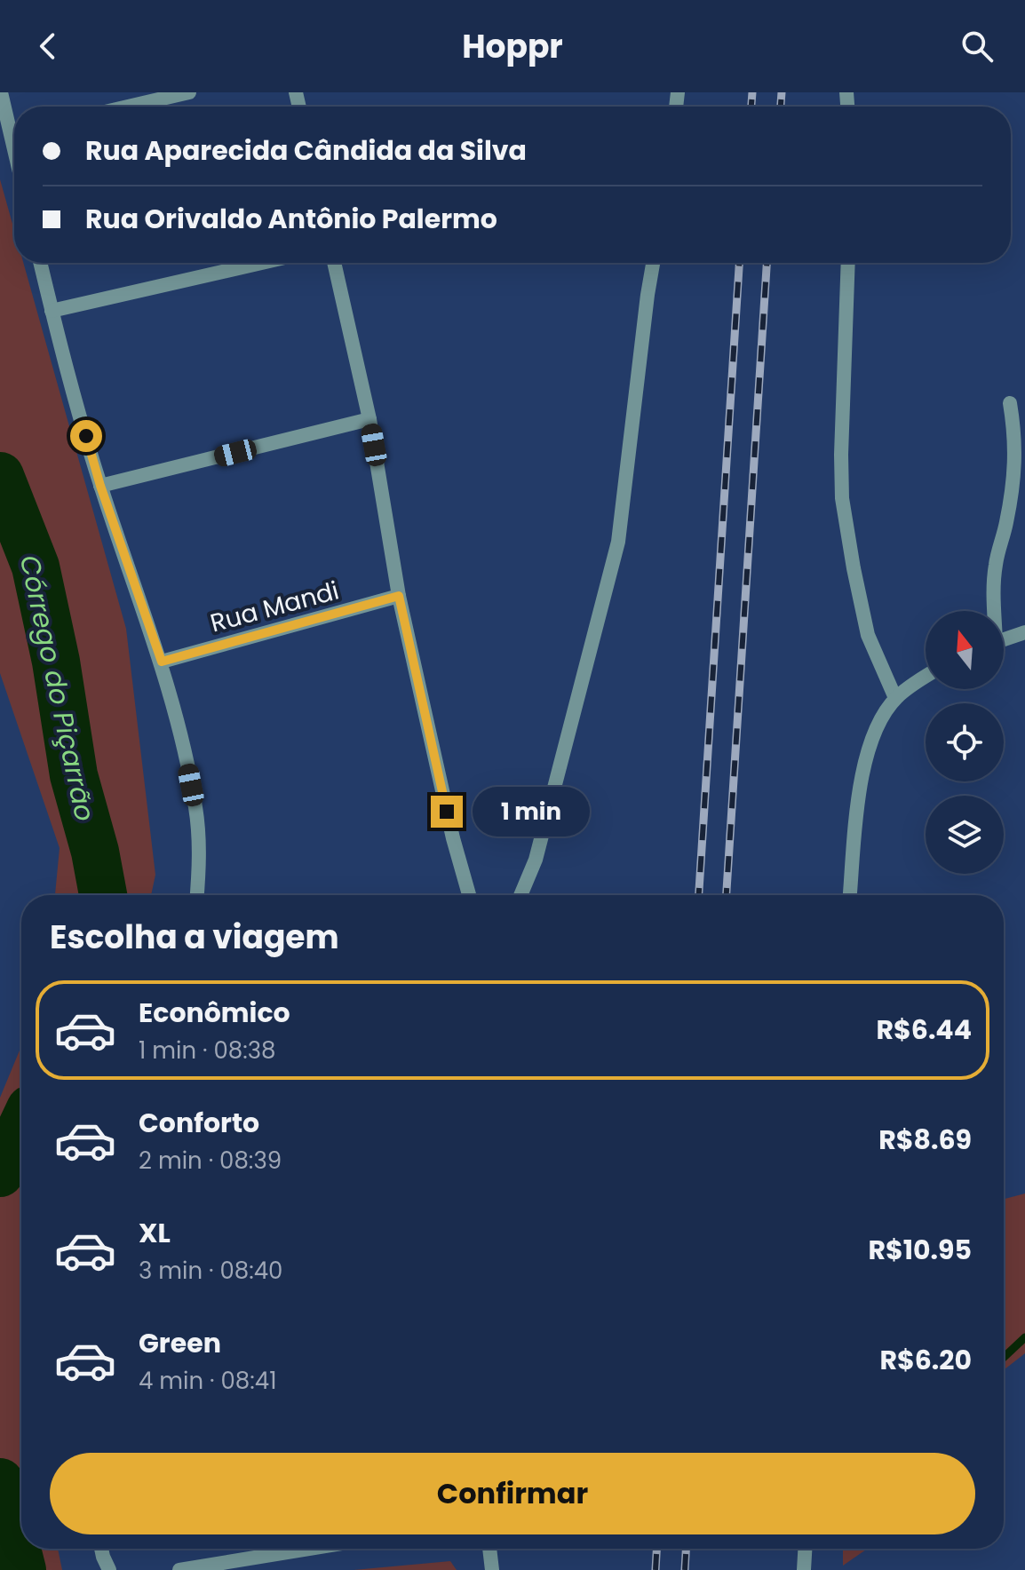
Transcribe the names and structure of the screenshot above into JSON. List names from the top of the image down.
{
  "streets": {
    "street": ["Rua Mandi"]
  },
  "water": ["Córrego do Piçarrão"],
  "north": "top",
  "page": {
    "header": "Hoppr",
    "banner": ["Rua Aparecida Cândida da Silva", "Rua Orivaldo Antônio Palermo"],
    "bubble": "1 min",
    "heading": "Escolha a viagem",
    "list": [
      {
        "name": "Econômico",
        "note": "1 min · 08:38",
        "value": "R$6.44"
      },
      {
        "name": "Conforto",
        "note": "2 min · 08:39",
        "value": "R$8.69"
      },
      {
        "name": "XL",
        "note": "3 min · 08:40",
        "value": "R$10.95"
      },
      {
        "name": "Green",
        "note": "4 min · 08:41",
        "value": "R$6.20"
      }
    ],
    "buttons": "Confirmar"
  }
}
